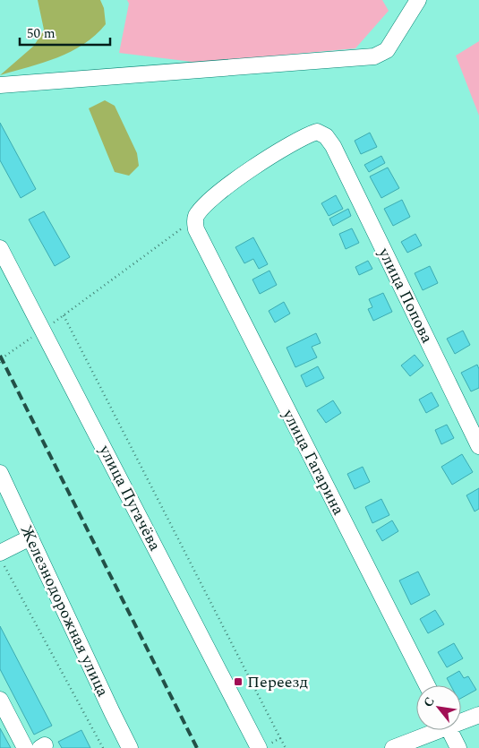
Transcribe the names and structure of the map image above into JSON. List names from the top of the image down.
{
  "streets": {
    "street": [
      "улица Попова",
      "улица Гагарина",
      "улица Пугачёва",
      "Железнодорожная улица"
    ]
  },
  "crossings": [
    ["улица Попова", "улица Гагарина"]
  ],
  "places": {
    "transit": ["Переезд"]
  },
  "scale_bar": "50 m",
  "north": "top left"
}
